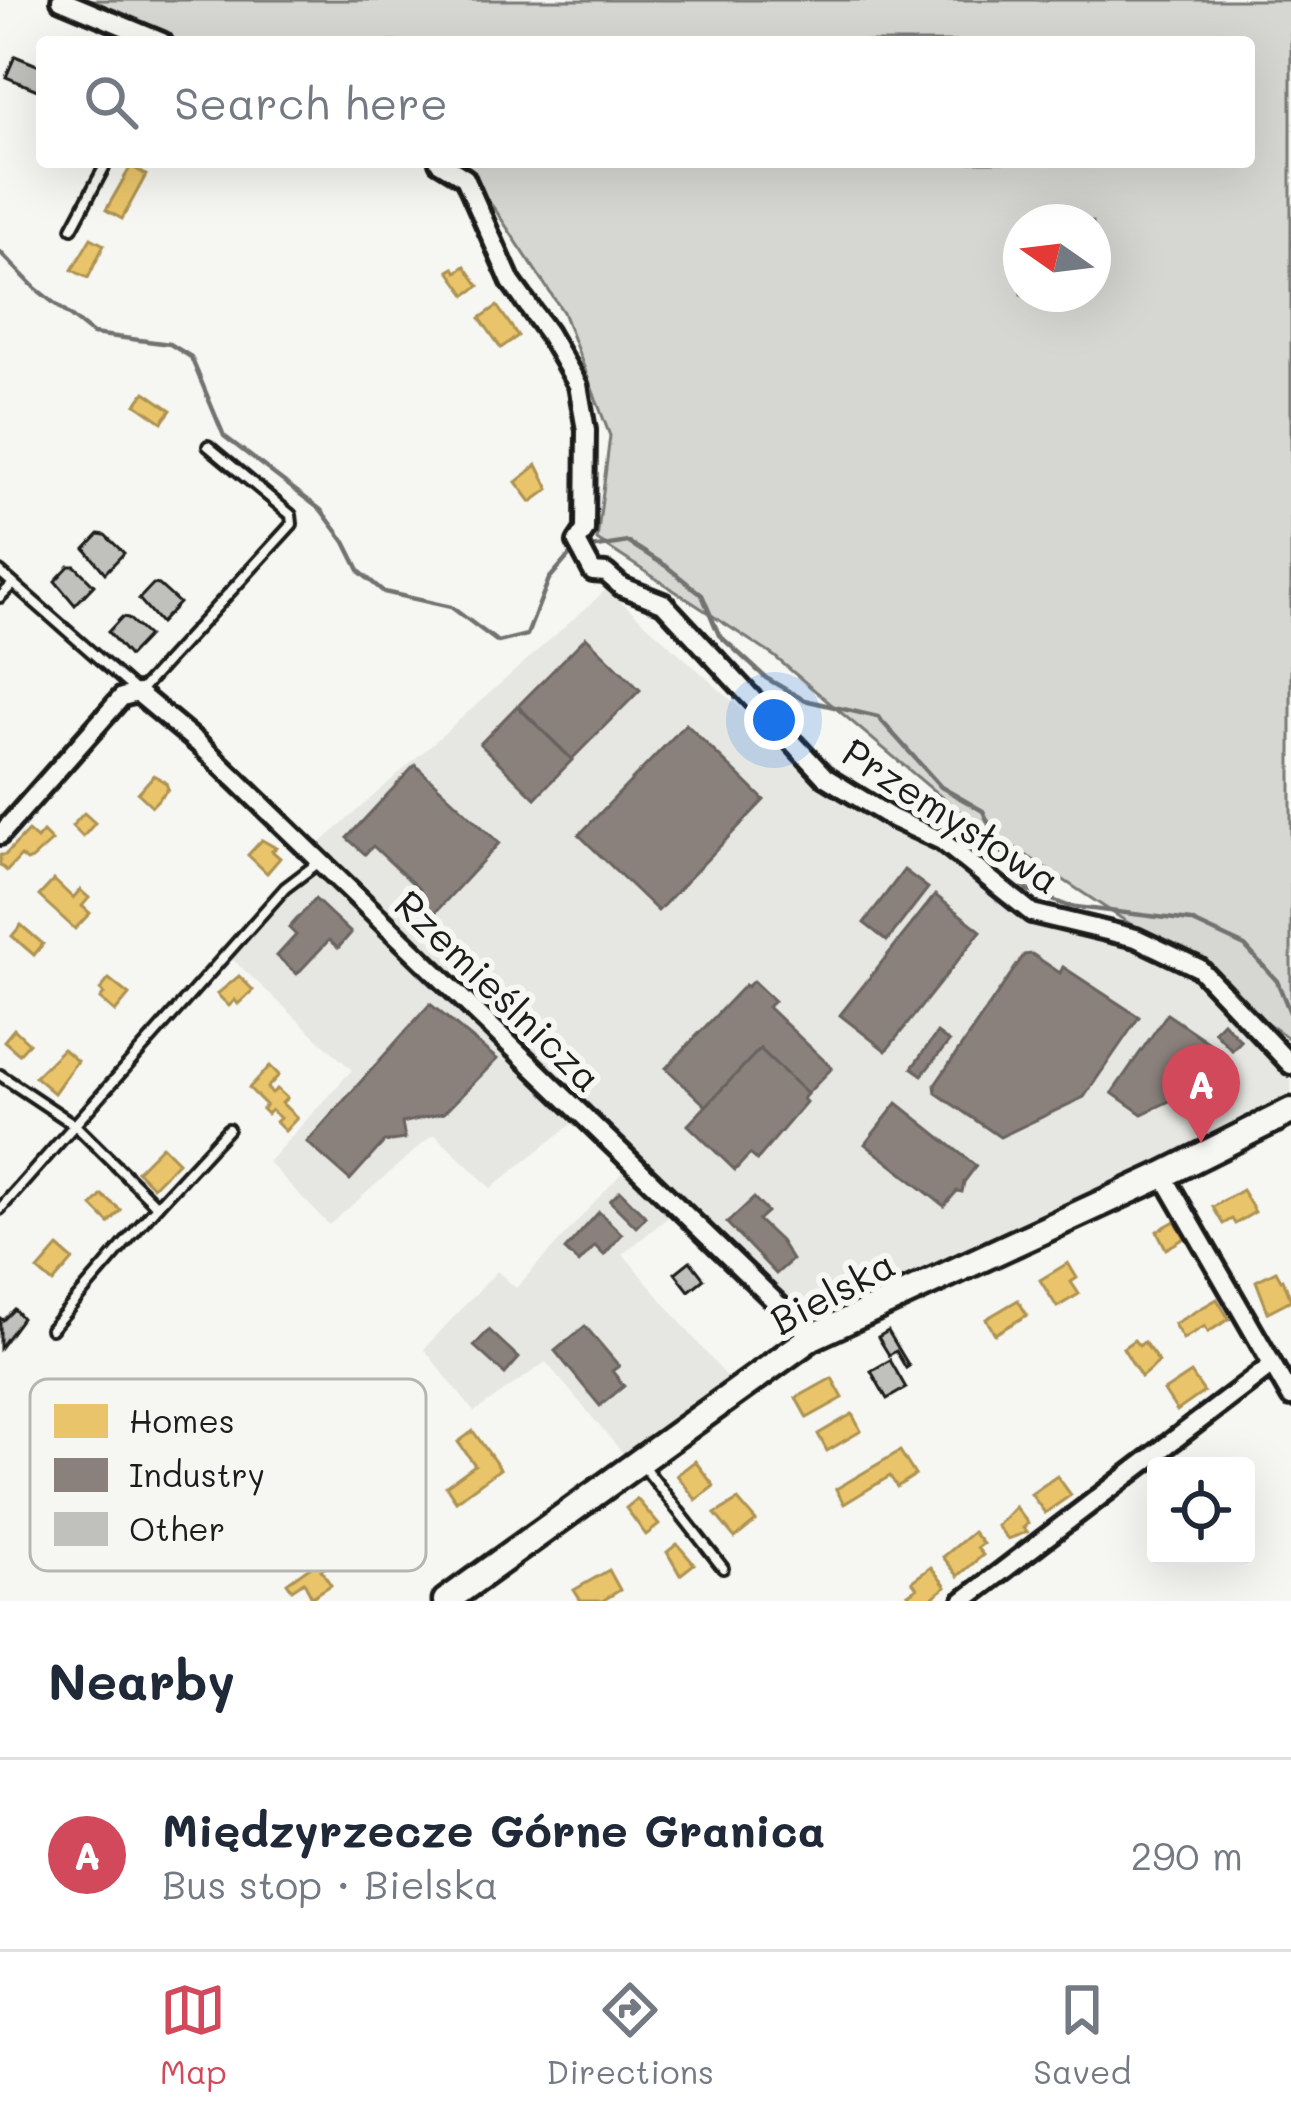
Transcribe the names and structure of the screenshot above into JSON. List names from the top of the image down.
{
  "streets": {
    "street": ["Przemysłowa", "Rzemieślnicza", "Bielska"]
  },
  "crossings": [
    ["Rzemieślnicza", "Bielska"]
  ],
  "legend": ["Homes", "Industry", "Other"],
  "north": "left",
  "page": {
    "search": "Search here",
    "pins": "A",
    "heading": "Nearby",
    "list": [
      {
        "mark": "A",
        "name": "Międzyrzecze Górne Granica",
        "note": "Bus stop · Bielska",
        "value": "290 m"
      }
    ],
    "nav": ["Map", "Directions", "Saved"]
  }
}
